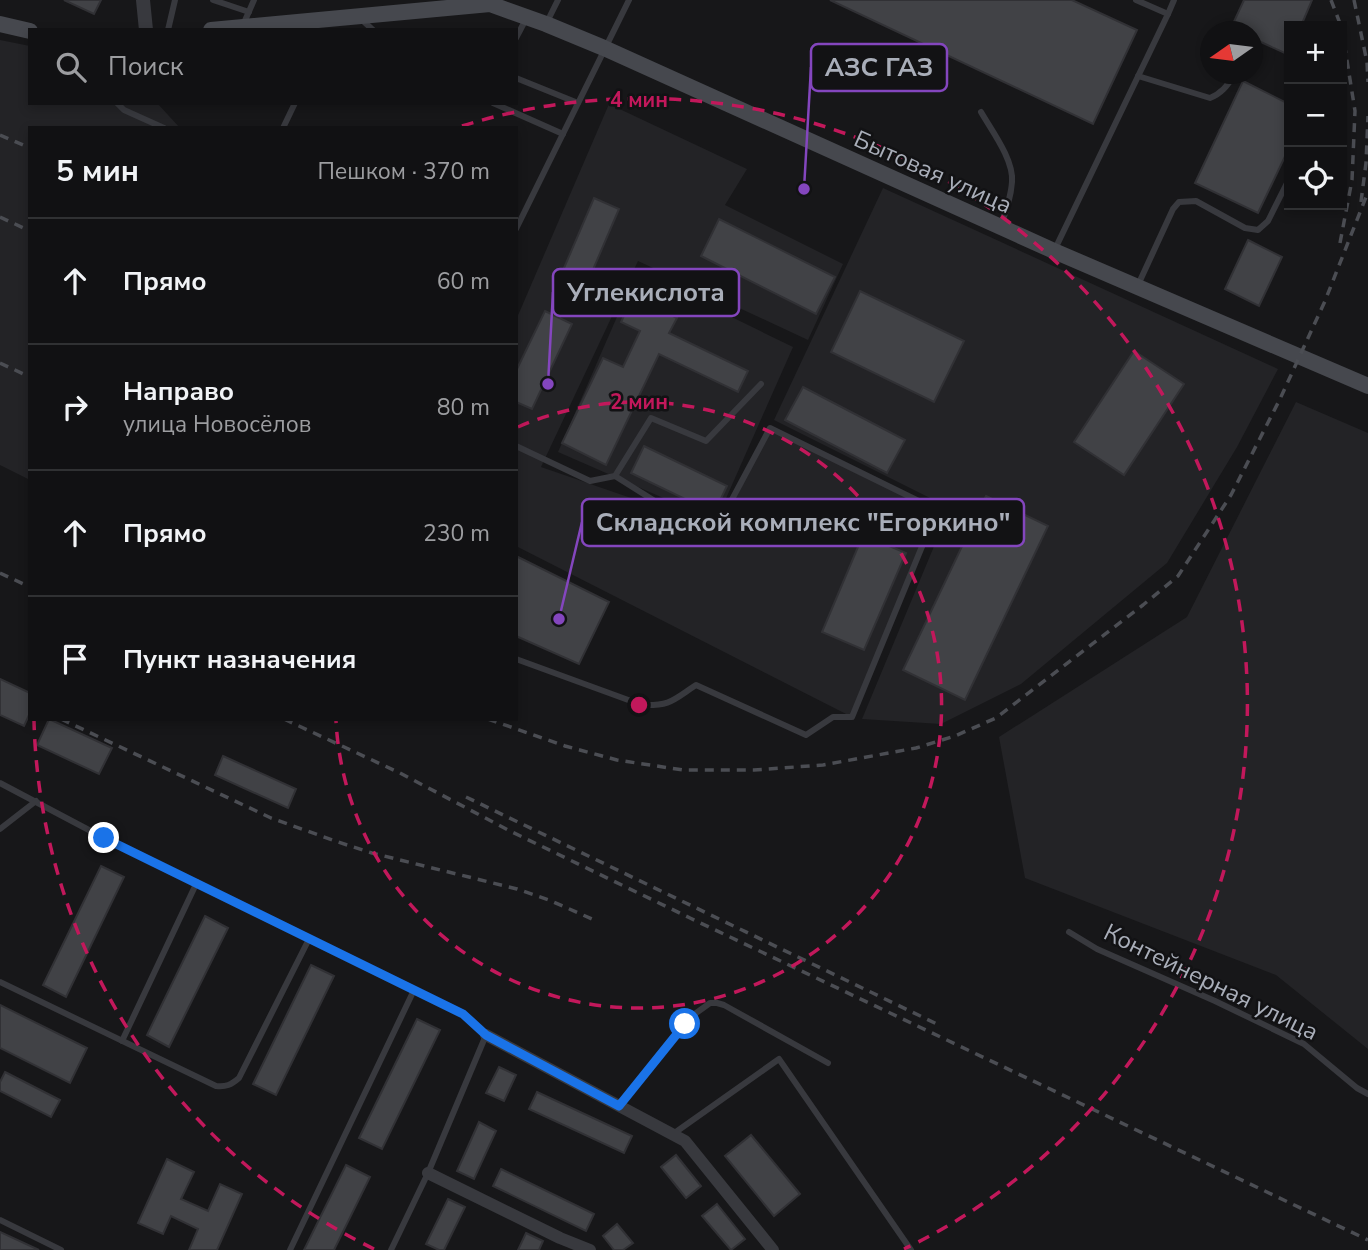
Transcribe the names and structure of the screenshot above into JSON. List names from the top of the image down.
{
  "streets": {
    "main road": ["Бытовая улица"],
    "lane": ["Контейнерная улица"]
  },
  "places": ["АЗС ГАЗ", "Углекислота", "Складской комплекс \"Егоркино\""],
  "north": "left",
  "page": {
    "map_buttons": ["+", "−"],
    "search": "Поиск",
    "heading": ["5 мин", "Пешком · 370 m"],
    "list": [
      ["Прямо", "60 m"],
      ["Направо", "улица Новосёлов", "80 m"],
      ["Прямо", "230 m"],
      "Пункт назначения"
    ]
  },
  "rings": ["4 мин", "2 мин"]
}
